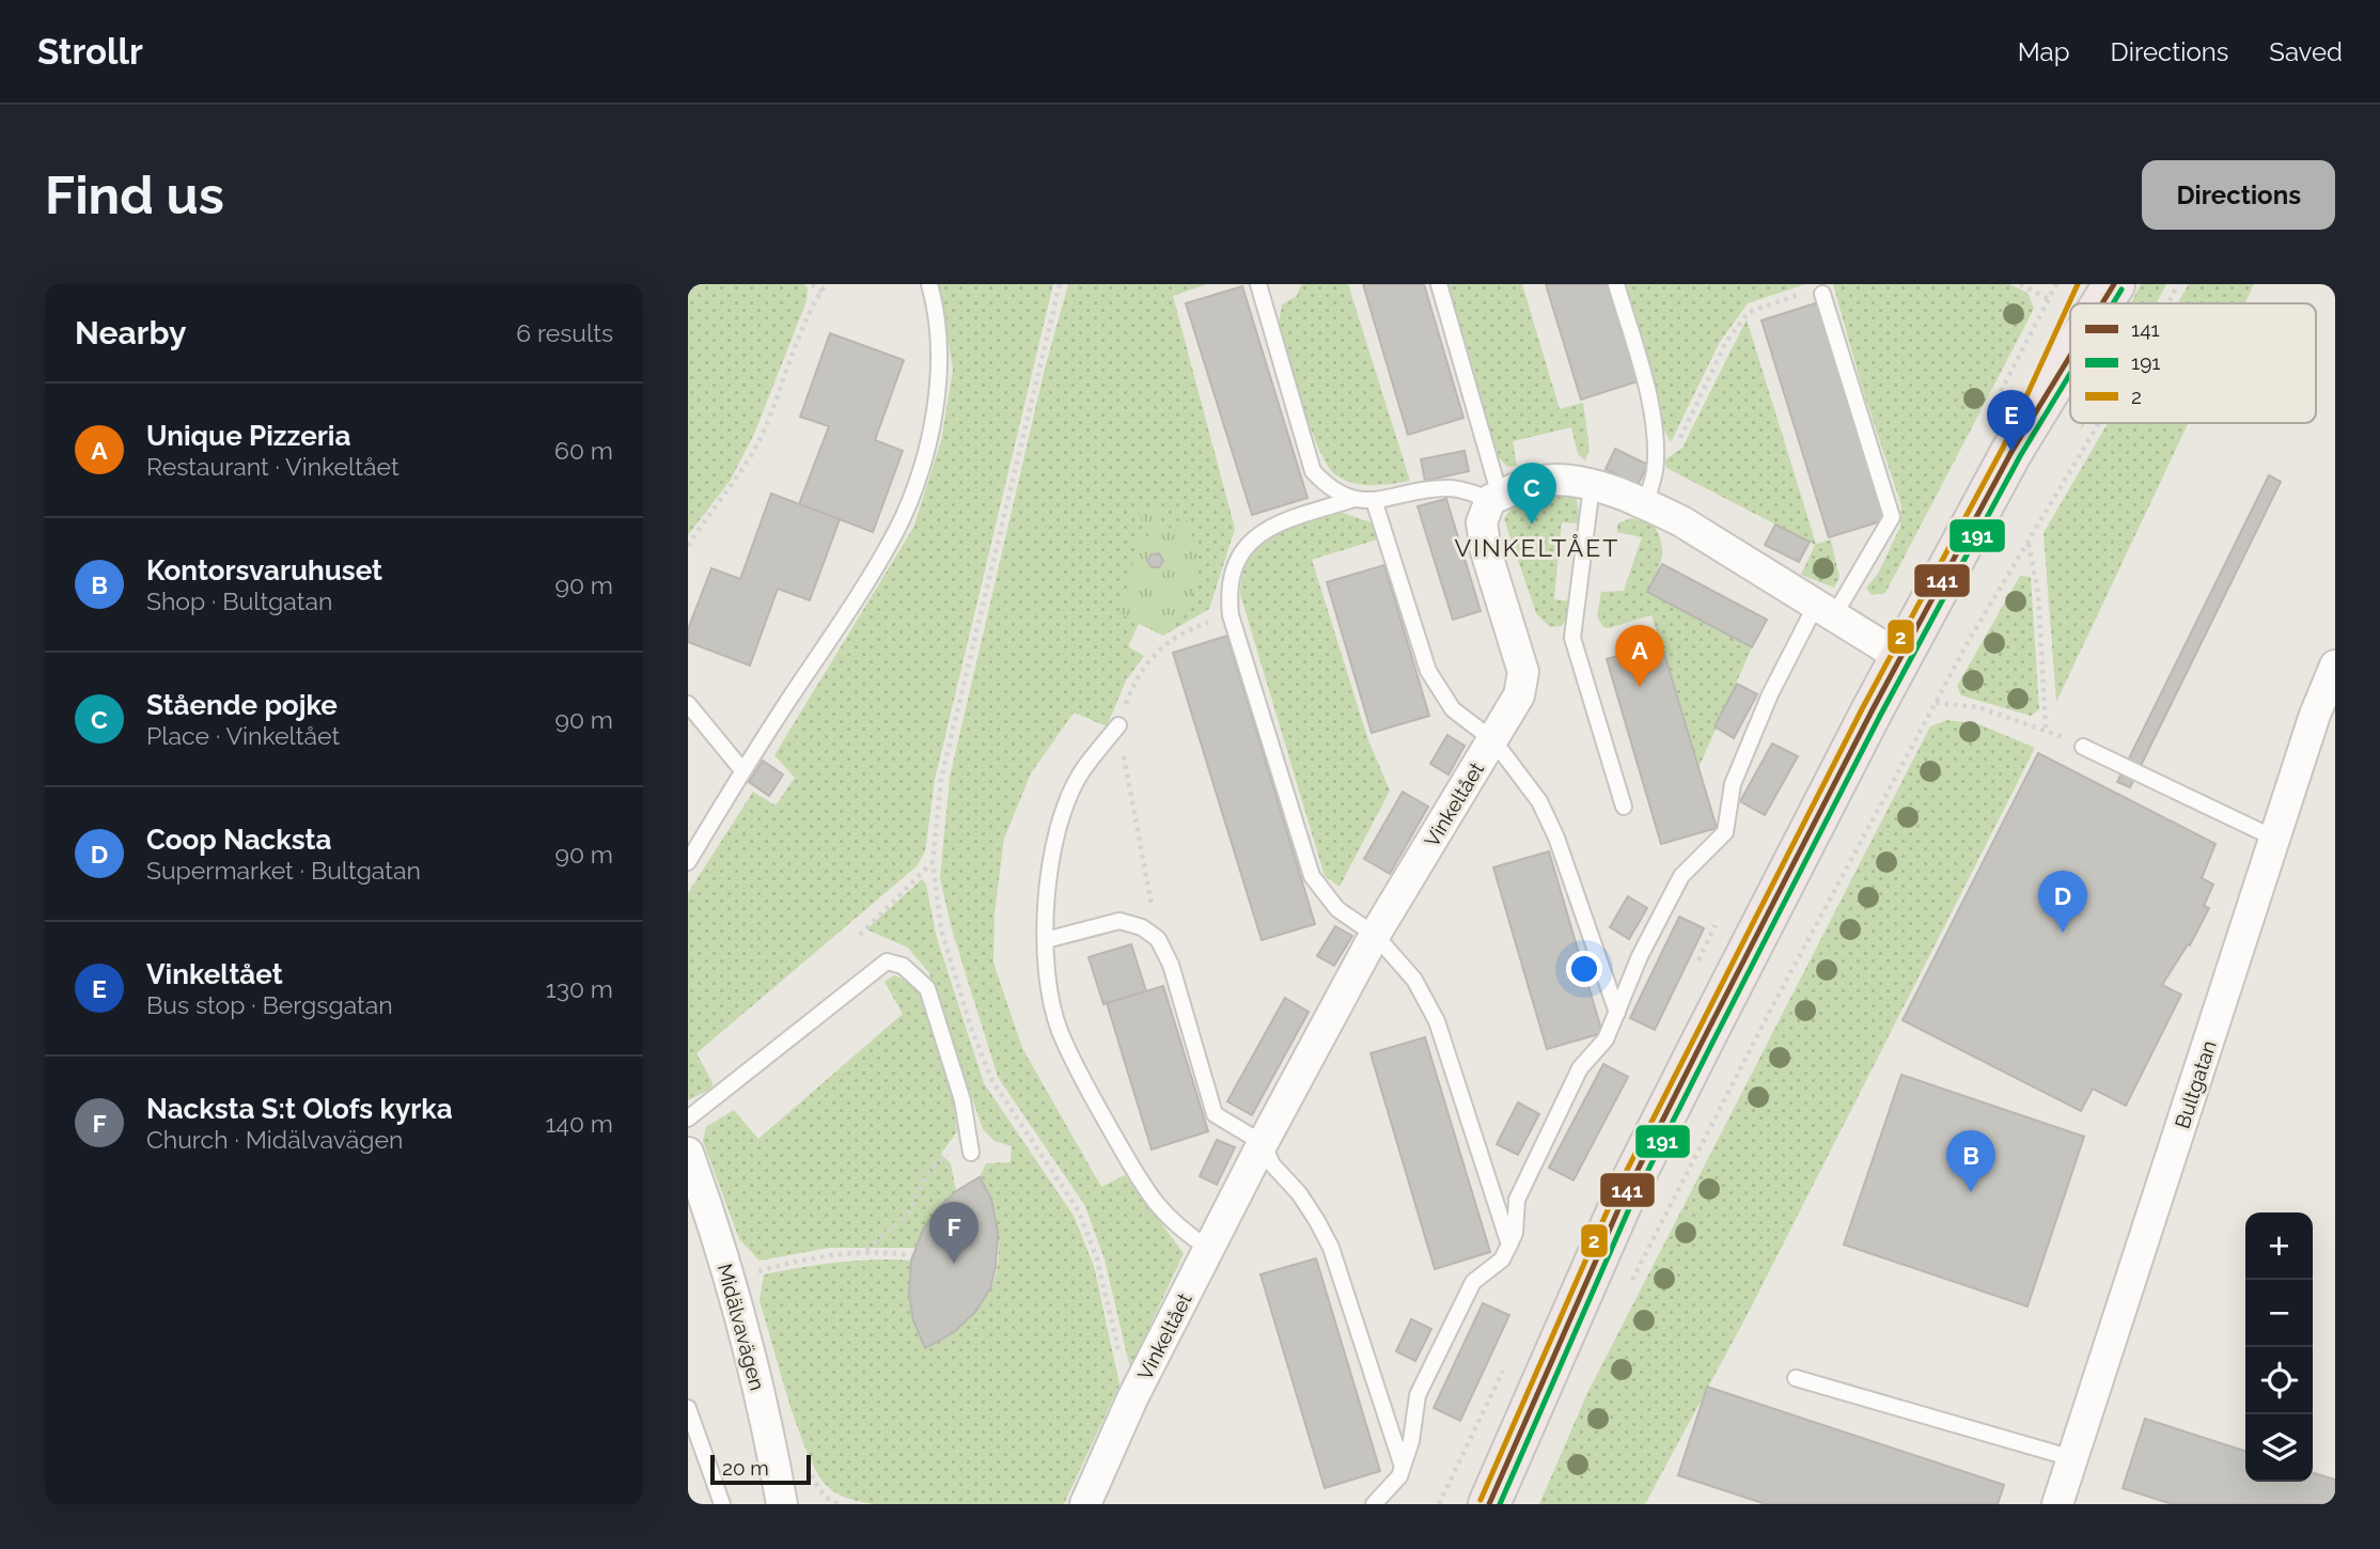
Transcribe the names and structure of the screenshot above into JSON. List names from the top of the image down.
{
  "streets": {
    "street": ["Vinkeltået", "Bultgatan", "Midälvavägen"]
  },
  "districts": ["VINKELTÅET"],
  "lines": ["transit line 141", "transit line 2", "transit line 191"],
  "legend": ["141", "191", "2"],
  "scale_bar": "20 m",
  "page": {
    "header": "Strollr",
    "nav": ["Map", "Directions", "Saved"],
    "buttons": "Directions",
    "title": "Find us",
    "heading": ["Nearby", "6 results"],
    "list": [
      {
        "mark": "A",
        "name": "Unique Pizzeria",
        "note": "Restaurant · Vinkeltået",
        "value": "60 m"
      },
      {
        "mark": "B",
        "name": "Kontorsvaruhuset",
        "note": "Shop · Bultgatan",
        "value": "90 m"
      },
      {
        "mark": "C",
        "name": "Stående pojke",
        "note": "Place · Vinkeltået",
        "value": "90 m"
      },
      {
        "mark": "D",
        "name": "Coop Nacksta",
        "note": "Supermarket · Bultgatan",
        "value": "90 m"
      },
      {
        "mark": "E",
        "name": "Vinkeltået",
        "note": "Bus stop · Bergsgatan",
        "value": "130 m"
      },
      {
        "mark": "F",
        "name": "Nacksta S:t Olofs kyrka",
        "note": "Church · Midälvavägen",
        "value": "140 m"
      }
    ],
    "pins": [
      "E",
      "C",
      "A",
      "D",
      "B",
      "F"
    ],
    "map_buttons": ["+", "−"],
    "scale": "20 m"
  }
}
